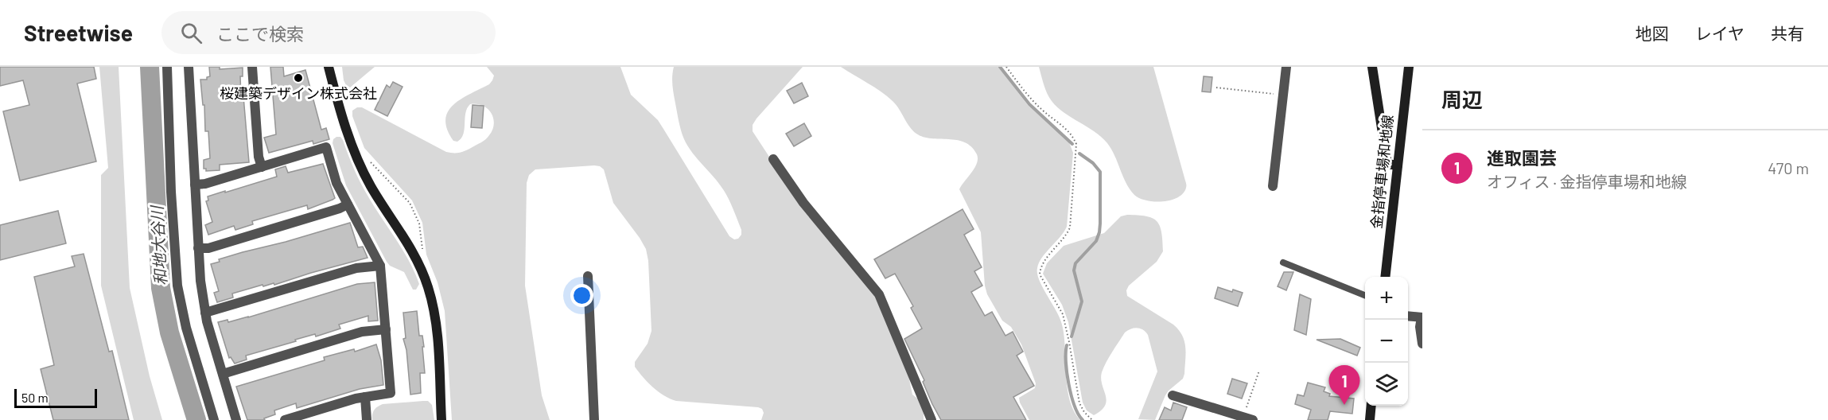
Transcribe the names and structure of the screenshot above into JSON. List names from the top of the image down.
{
  "streets": {
    "street": ["金指停車場和地線"]
  },
  "water": ["和地大谷川"],
  "places": ["桜建築デザイン株式会社"],
  "scale_bar": "50 m",
  "page": {
    "header": "Streetwise",
    "search": "ここで検索",
    "nav": ["地図", "レイヤ", "共有"],
    "heading": "周辺",
    "list": [
      {
        "mark": "1",
        "name": "進取園芸",
        "note": "オフィス · 金指停車場和地線",
        "value": "470 m"
      }
    ],
    "map_buttons": ["+", "−"],
    "pins": "1",
    "scale": "50 m"
  }
}
